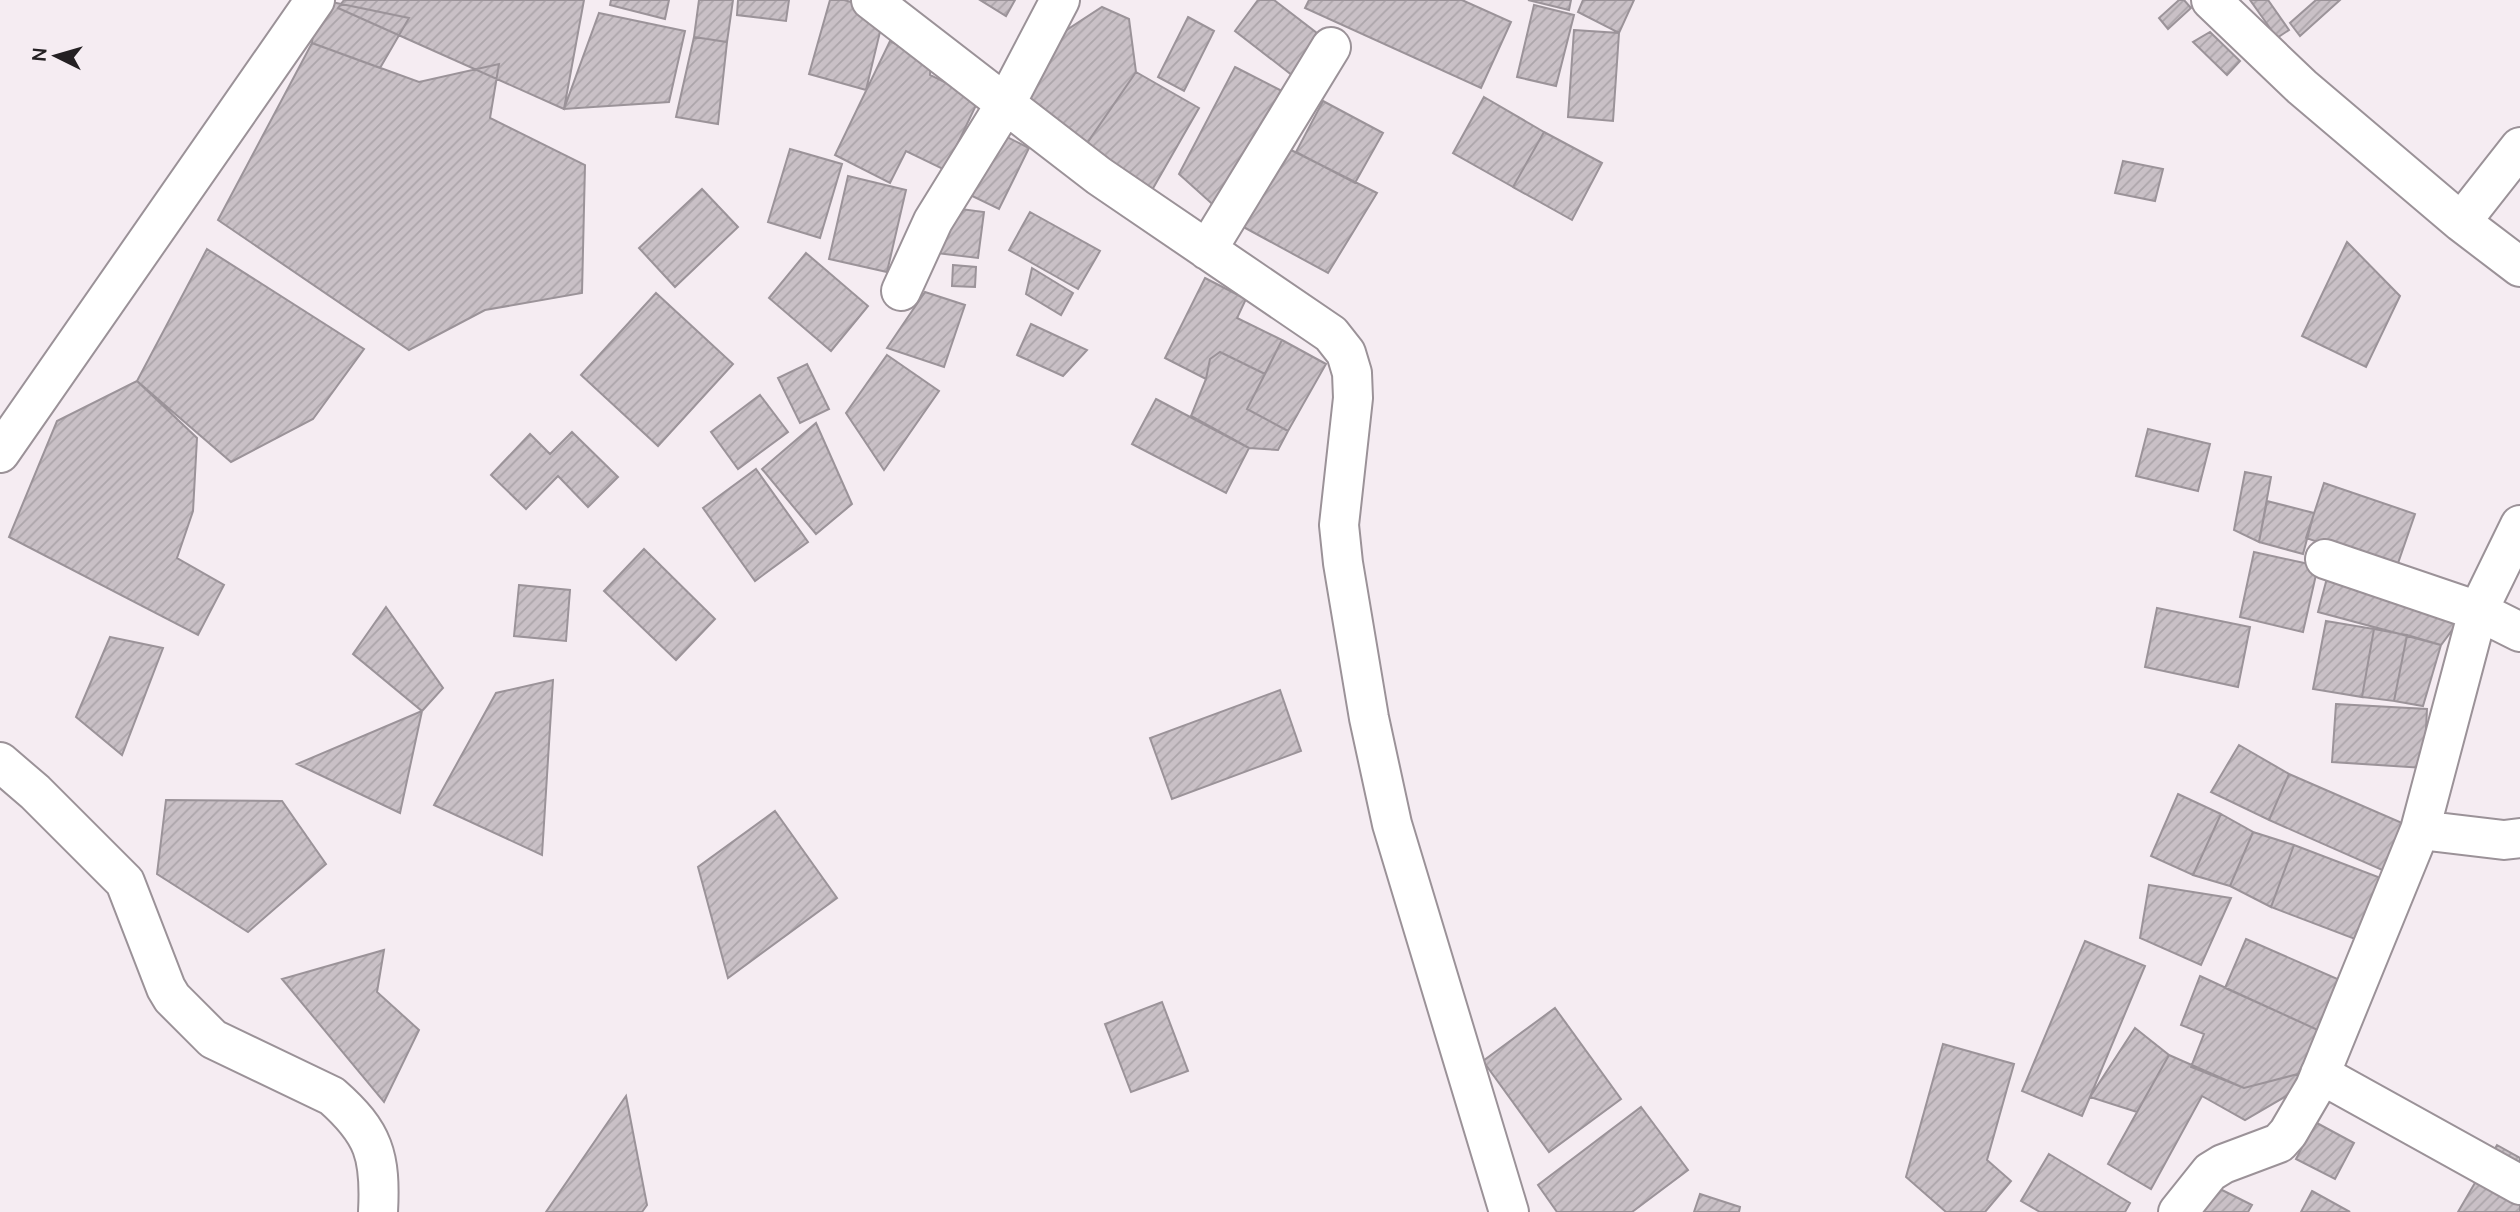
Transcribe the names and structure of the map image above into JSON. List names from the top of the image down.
{
  "north": "left"
}
